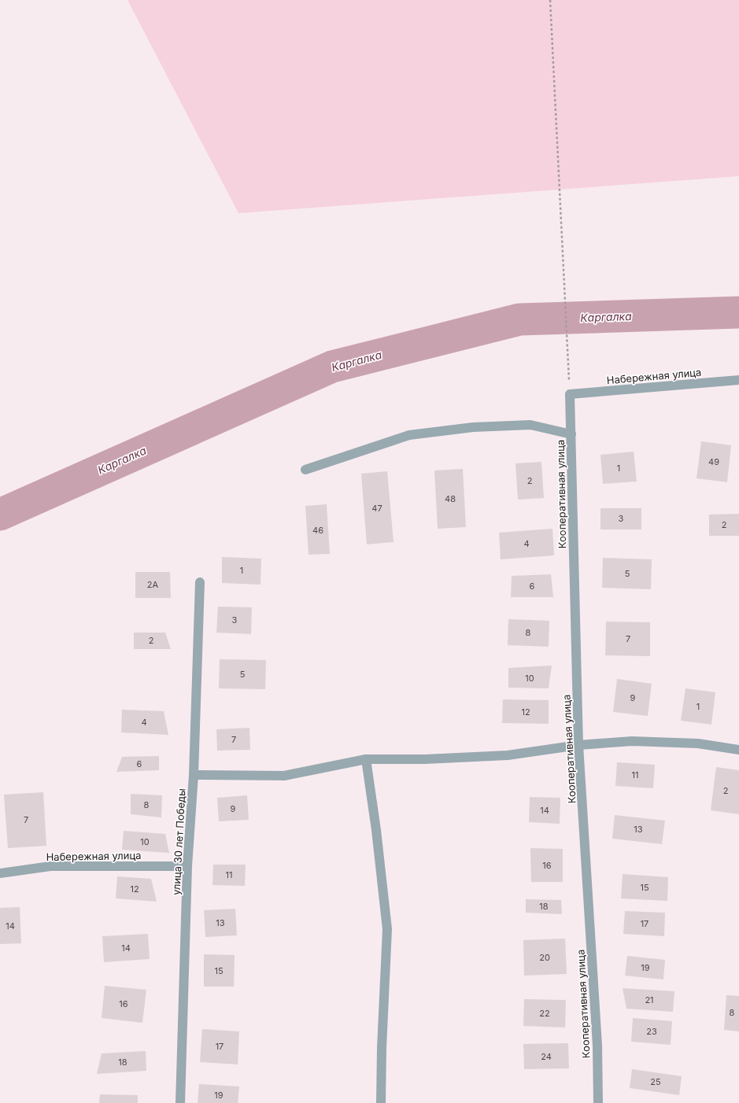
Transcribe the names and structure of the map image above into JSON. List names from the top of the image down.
{
  "streets": {
    "street": ["Набережная улица", "Кооперативная улица", "улица 30 лет Победы"]
  },
  "crossings": [
    ["Набережная улица", "Кооперативная улица"],
    ["Набережная улица", "улица 30 лет Победы"]
  ],
  "water": ["Каргалка"],
  "house_numbers": [
    "49",
    "1",
    "2",
    "48",
    "47",
    "3",
    "2",
    "46",
    "4",
    "1",
    "5",
    "2А",
    "6",
    "3",
    "8",
    "7",
    "2",
    "5",
    "10",
    "9",
    "1",
    "12",
    "4",
    "7",
    "6",
    "11",
    "2",
    "8",
    "9",
    "14",
    "7",
    "13",
    "10",
    "16",
    "11",
    "15",
    "12",
    "18",
    "13",
    "17",
    "14",
    "14",
    "20",
    "19",
    "15",
    "21",
    "16",
    "8",
    "22",
    "23",
    "17",
    "24",
    "18",
    "25",
    "19"
  ]
}
